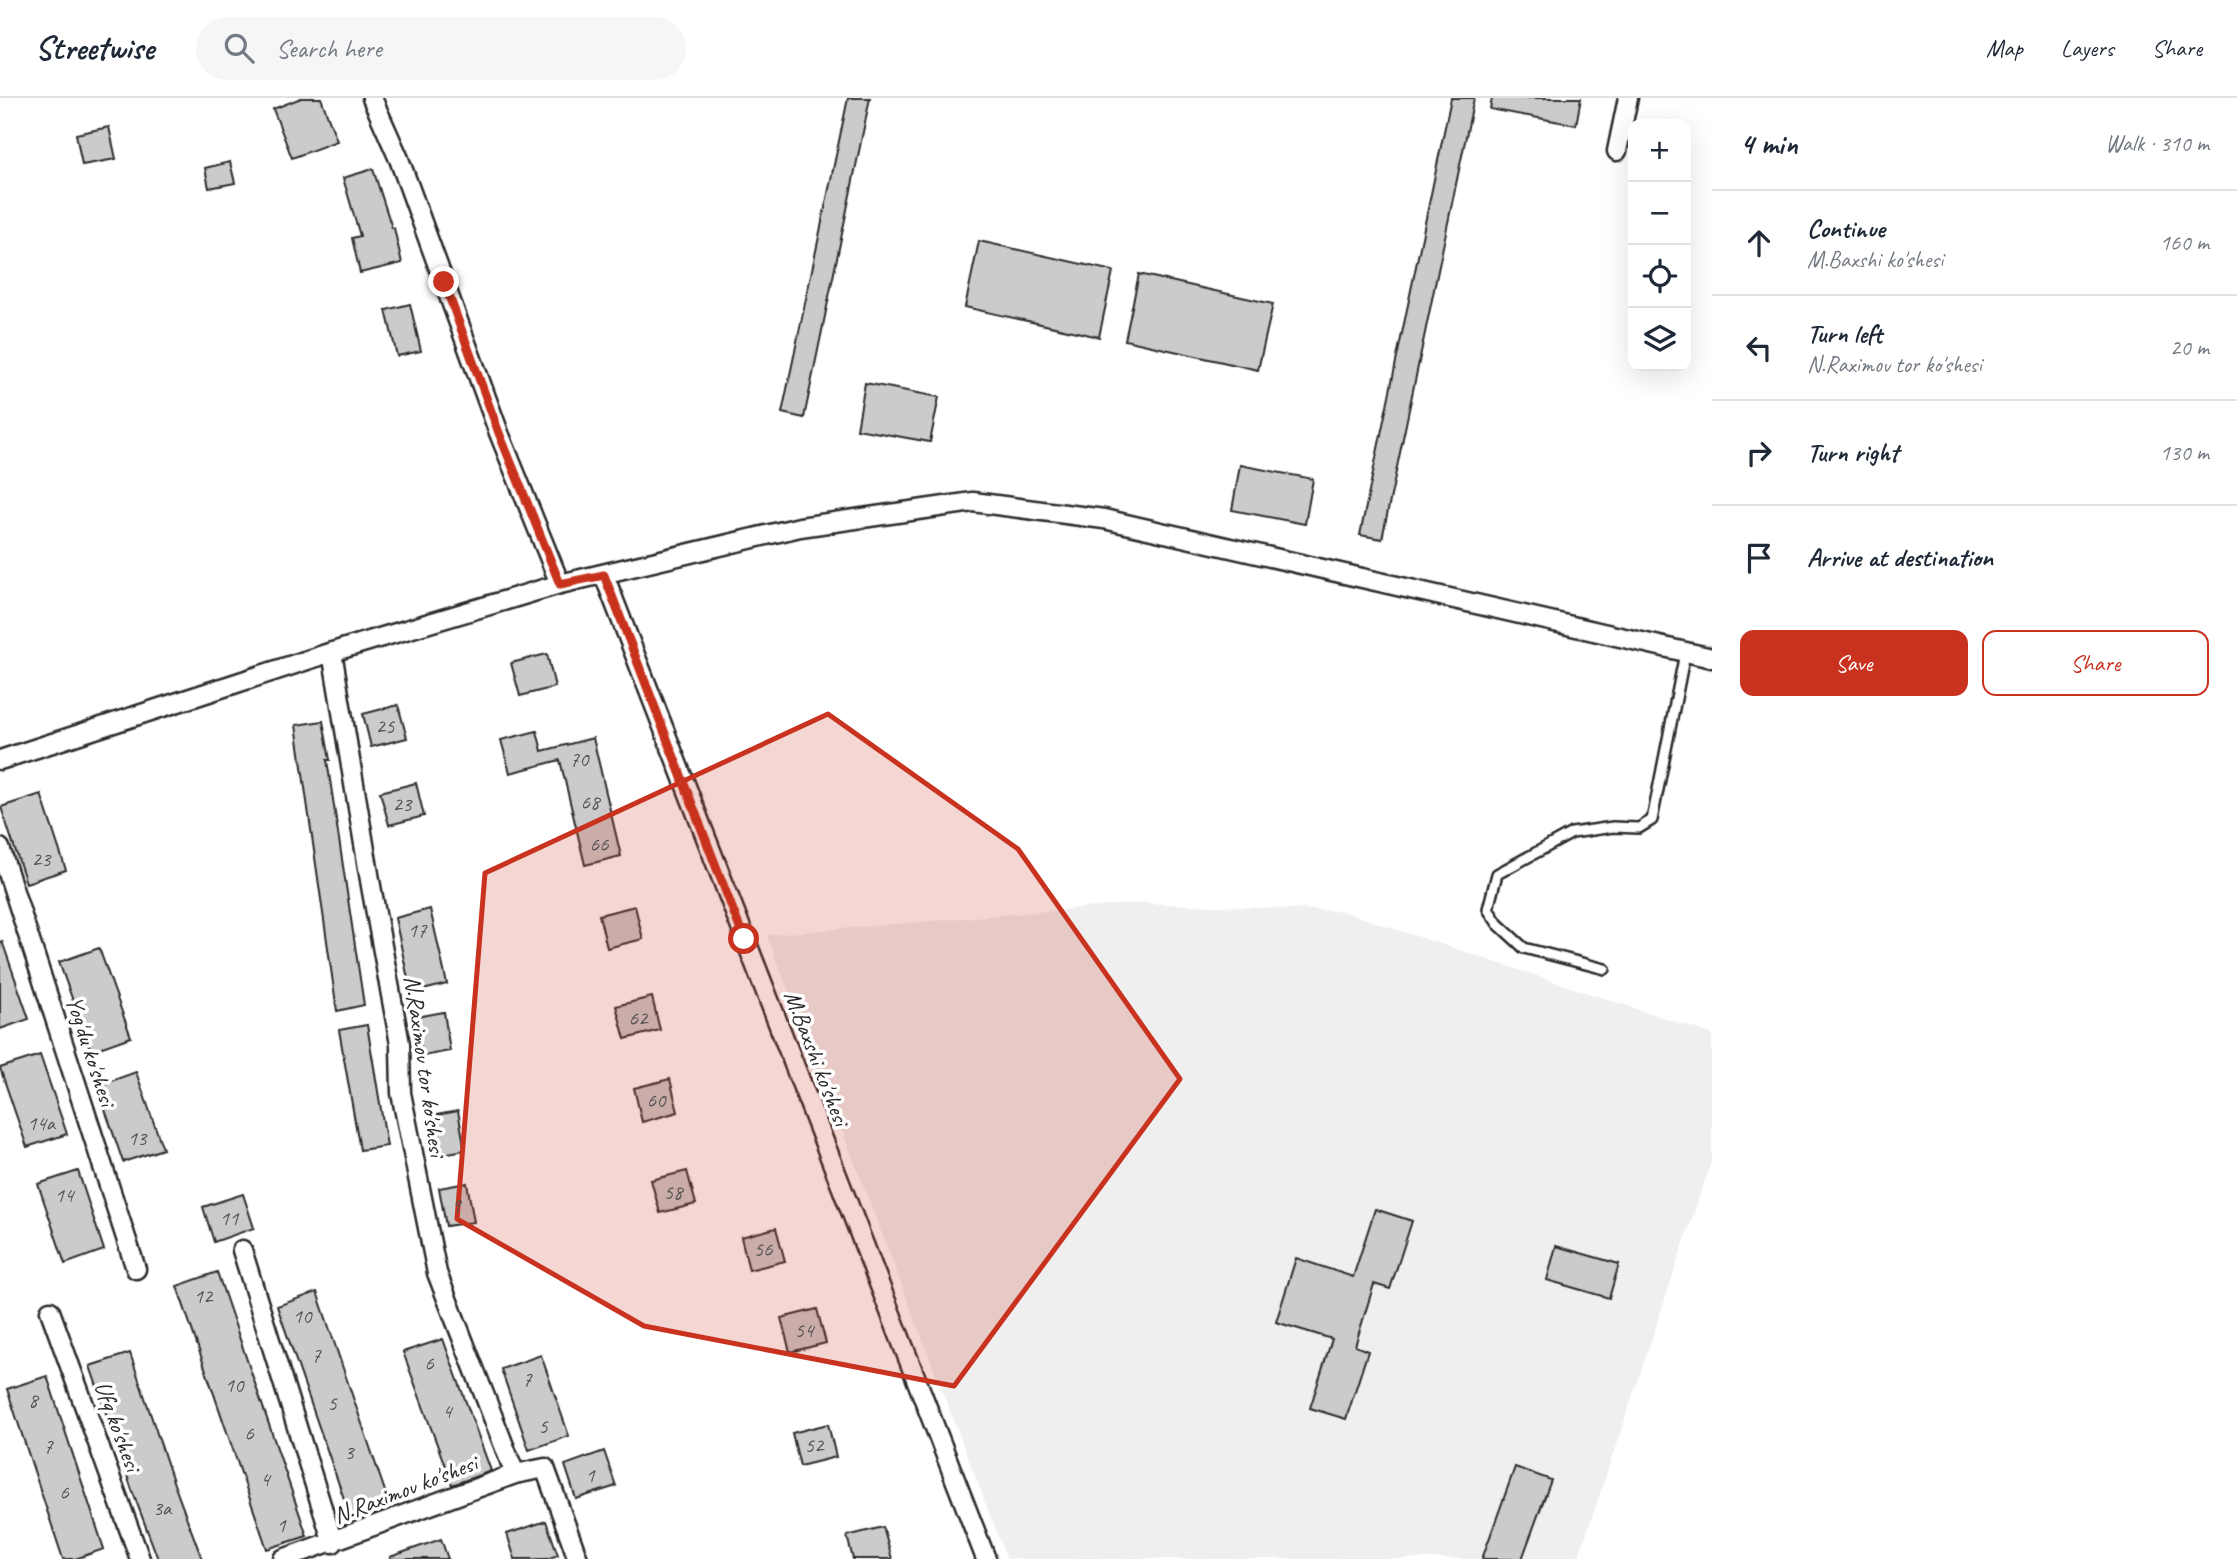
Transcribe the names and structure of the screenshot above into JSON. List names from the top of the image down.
{
  "streets": {
    "street": [
      "Yog'du ko'shesi",
      "M.Baxshi ko'shesi",
      "N.Raximov tor ko'shesi",
      "Ufq ko'shesi",
      "N.Raximov ko'shesi"
    ]
  },
  "crossings": [
    ["N.Raximov tor ko'shesi", "N.Raximov ko'shesi"]
  ],
  "house_numbers": [
    "25",
    "70",
    "68",
    "23",
    "66",
    "23",
    "17",
    "62",
    "60",
    "14a",
    "13",
    "58",
    "14",
    "9",
    "11",
    "56",
    "12",
    "10",
    "54",
    "7",
    "6",
    "7",
    "10",
    "8",
    "5",
    "4",
    "5",
    "6",
    "52",
    "7",
    "3",
    "1",
    "4",
    "6",
    "3a",
    "1"
  ],
  "page": {
    "header": "Streetwise",
    "search": "Search here",
    "nav": ["Map", "Layers", "Share"],
    "heading": ["4 min", "Walk · 310 m"],
    "map_buttons": ["+", "−"],
    "list": [
      ["Continue", "M.Baxshi ko'shesi", "160 m"],
      ["Turn left", "N.Raximov tor ko'shesi", "20 m"],
      ["Turn right", "130 m"],
      "Arrive at destination"
    ],
    "buttons": ["Save", "Share"]
  }
}
